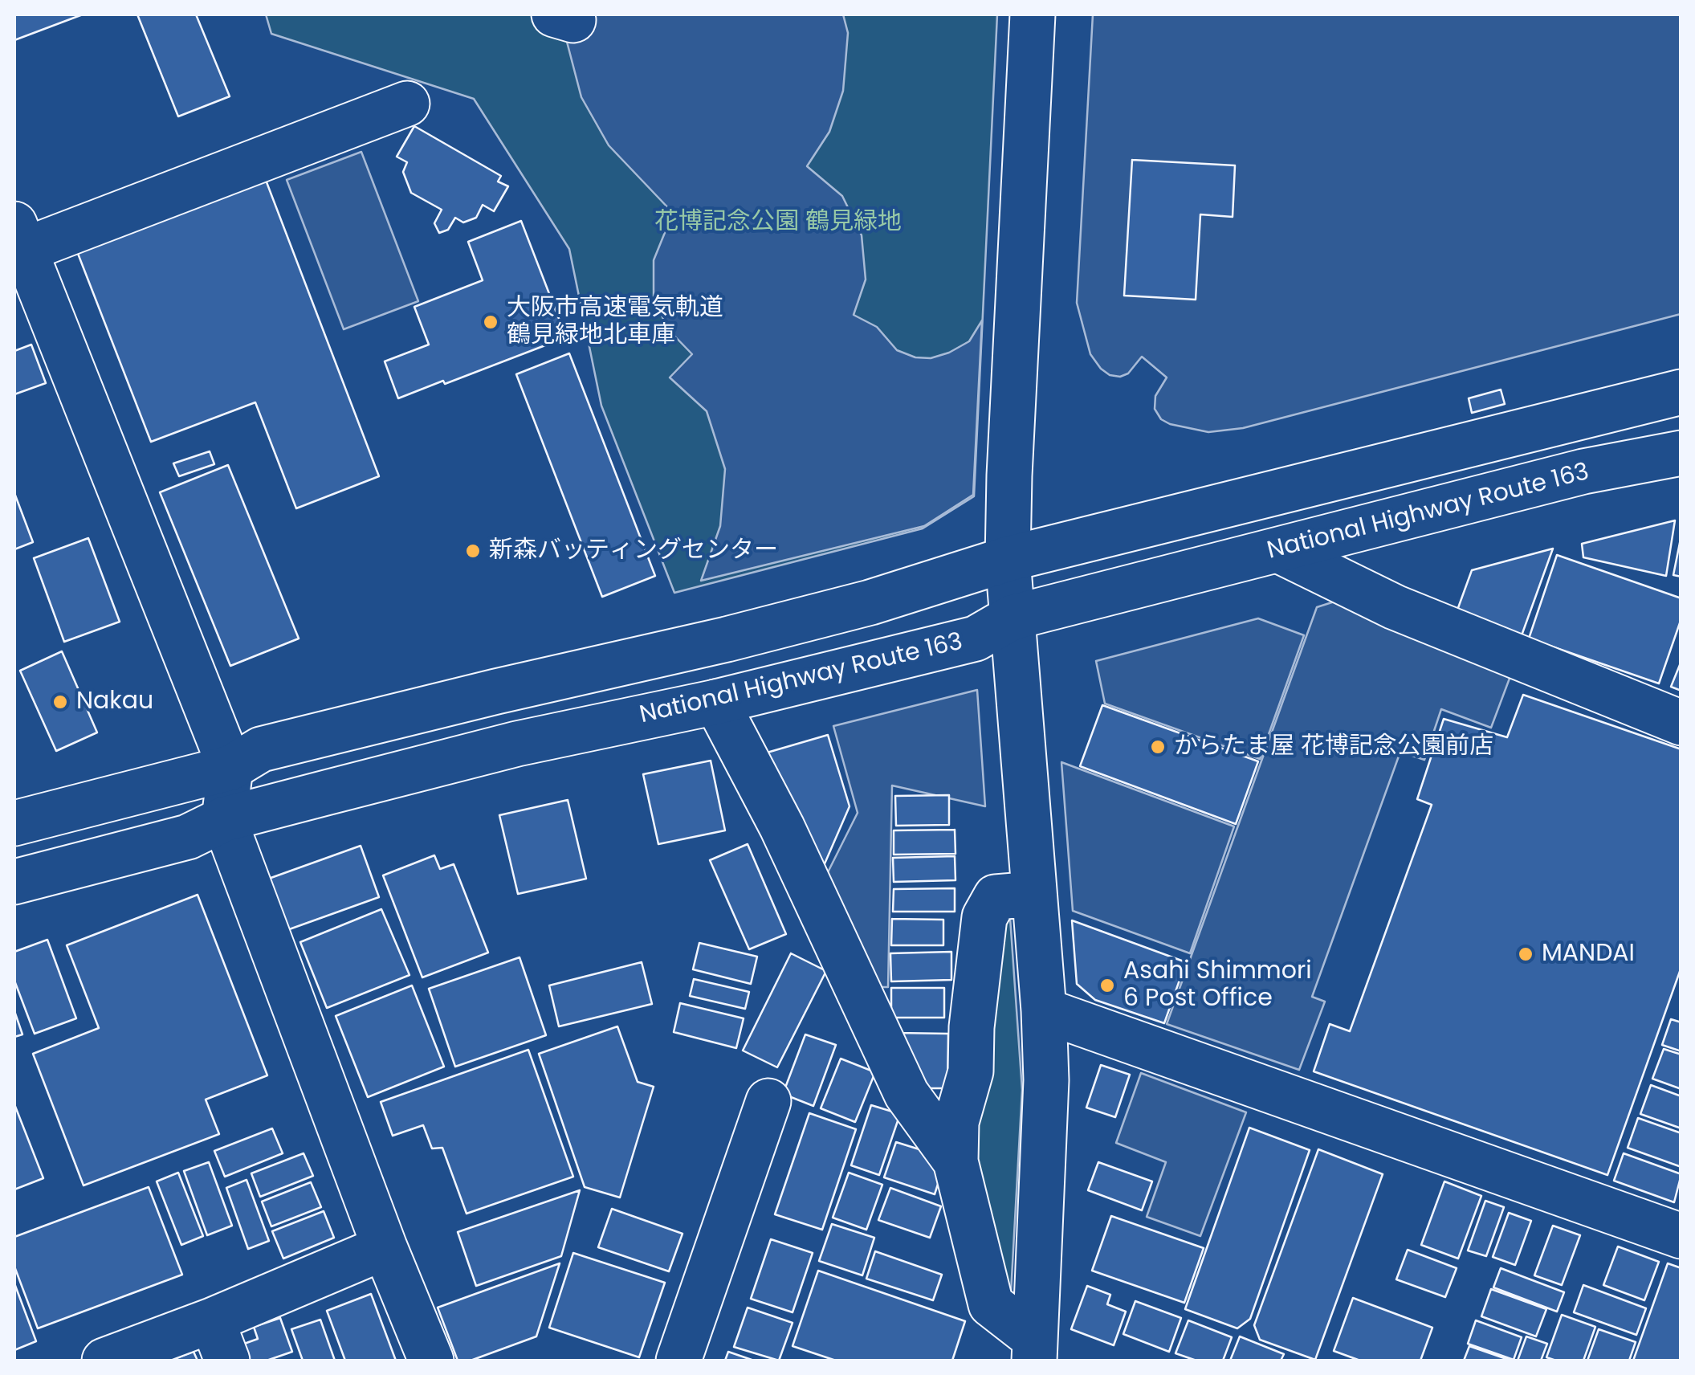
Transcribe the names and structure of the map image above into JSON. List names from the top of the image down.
{
  "streets": {
    "main road": ["National Highway Route 163"]
  },
  "parks": ["花博記念公園 鶴見緑地"],
  "places": [
    "大阪市高速電気軌道 鶴見緑地北車庫",
    "新森バッティングセンター",
    "Nakau",
    "からたま屋 花博記念公園前店",
    "MANDAI",
    "Asahi Shimmori 6 Post Office"
  ]
}
